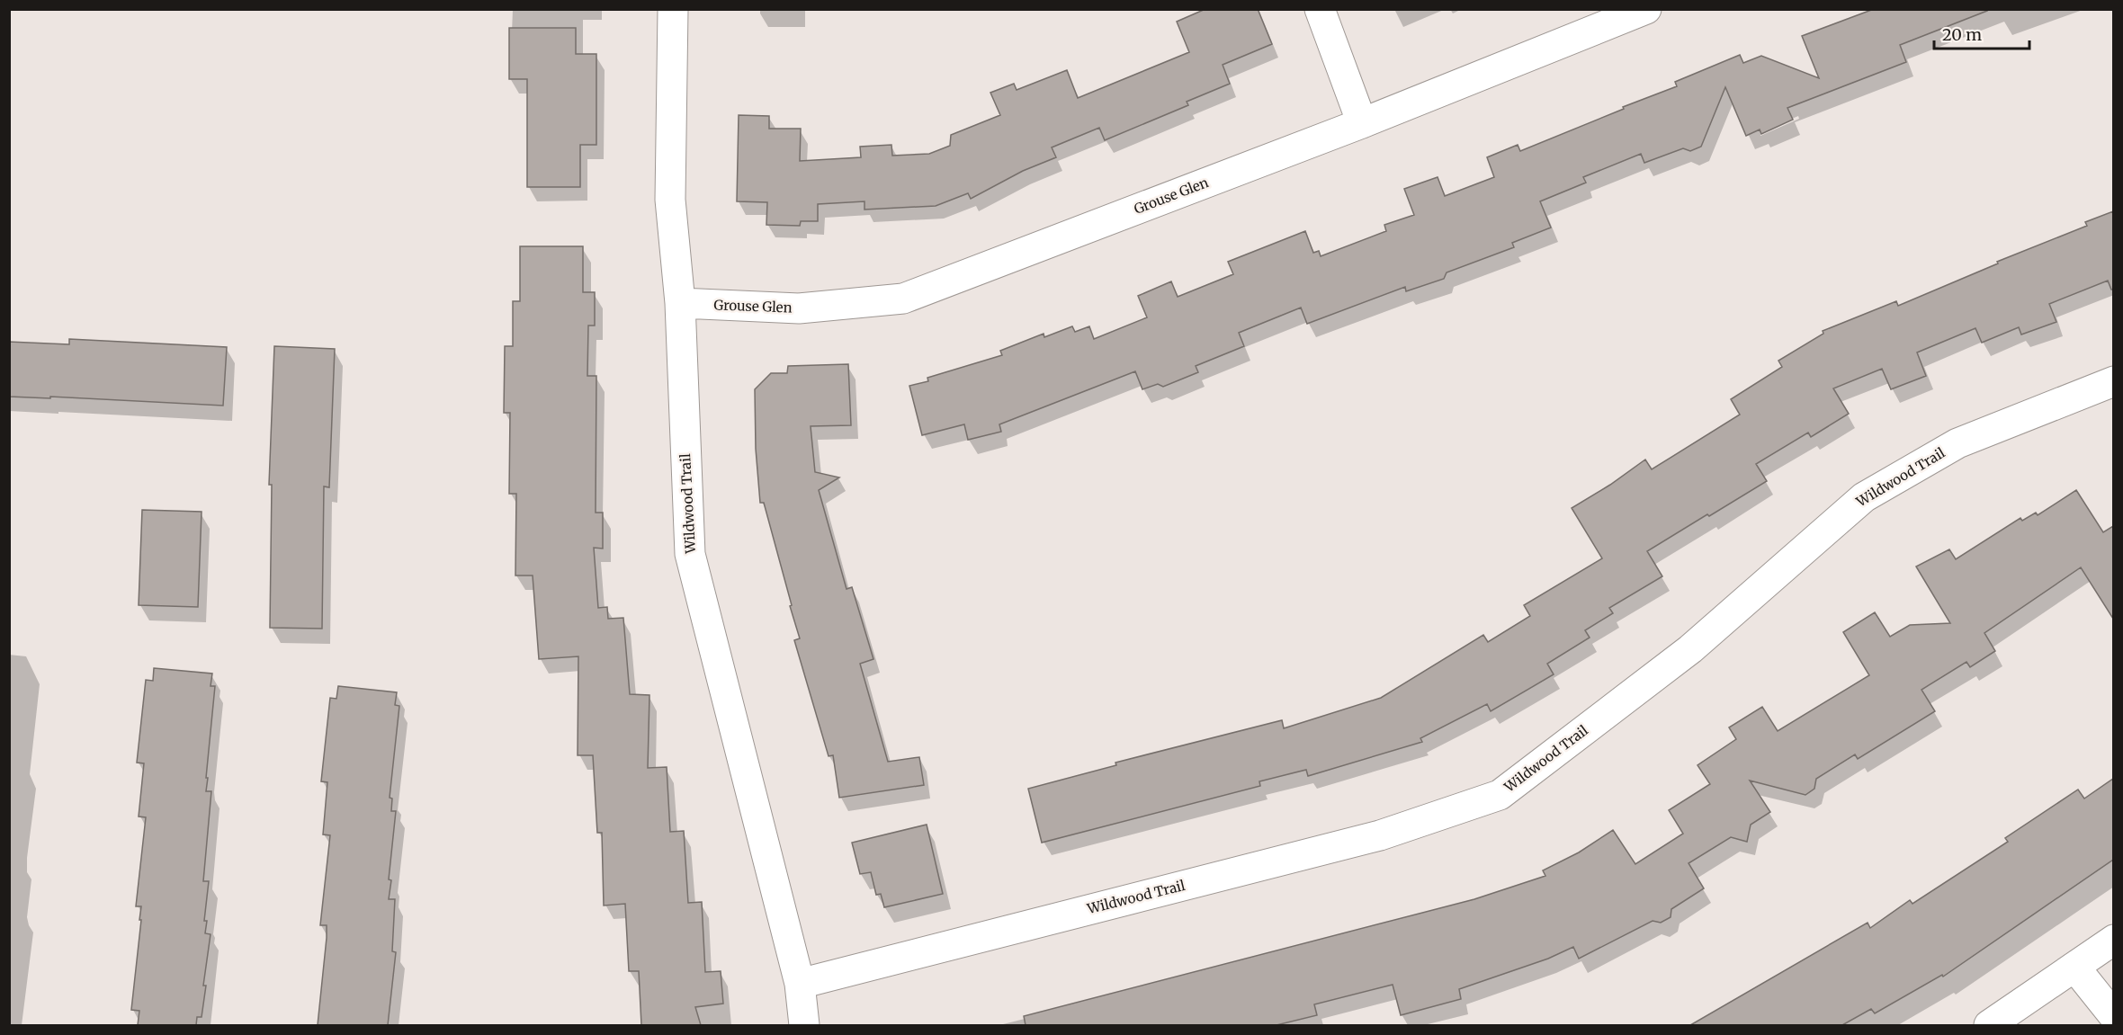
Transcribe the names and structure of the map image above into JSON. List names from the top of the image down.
{
  "streets": {
    "street": ["Grouse Glen", "Wildwood Trail"]
  },
  "crossings": [
    ["Grouse Glen", "Wildwood Trail"]
  ],
  "scale_bar": "20 m"
}
